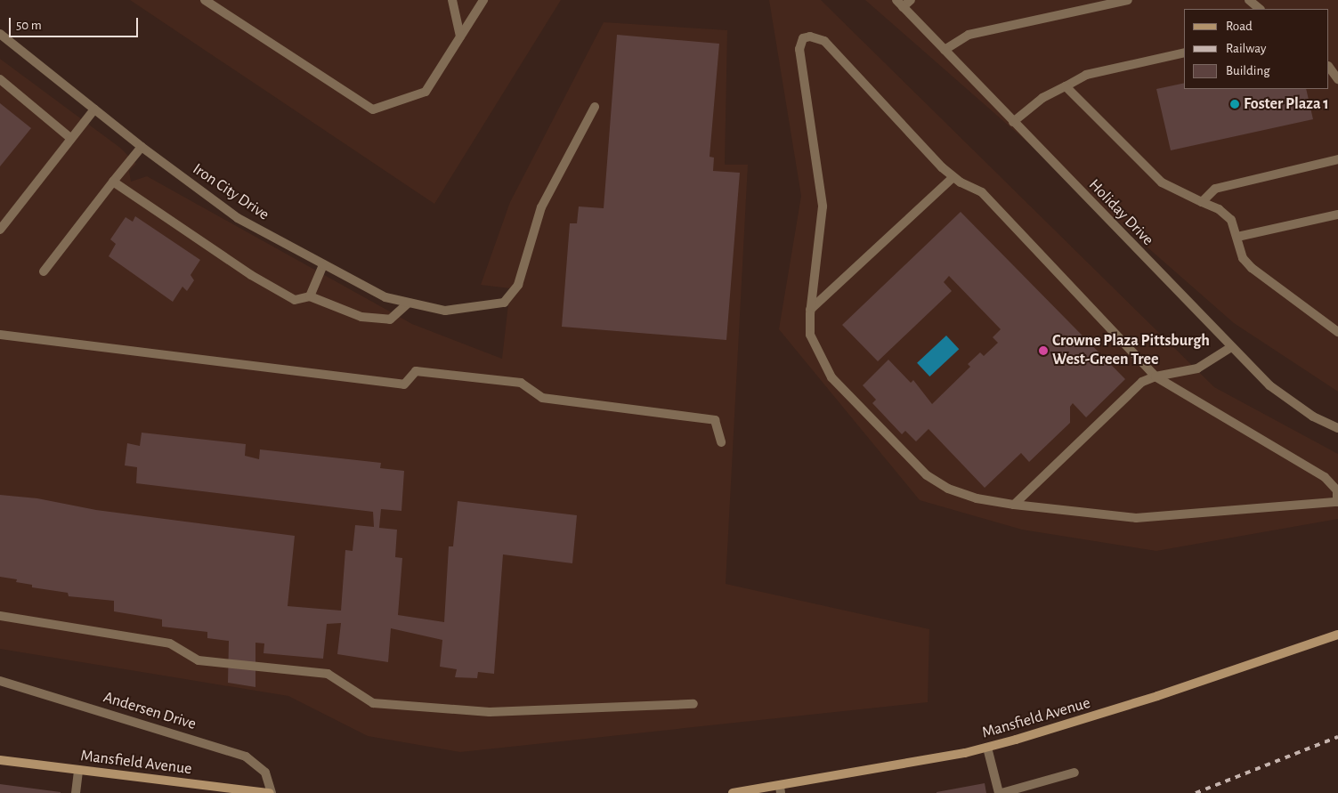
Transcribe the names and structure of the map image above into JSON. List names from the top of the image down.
{
  "streets": {
    "main road": ["Mansfield Avenue"],
    "street": ["Iron City Drive", "Holiday Drive", "Andersen Drive"]
  },
  "crossings": [
    ["Andersen Drive", "Mansfield Avenue"]
  ],
  "places": ["Foster Plaza 1", "Crowne Plaza Pittsburgh West-Green Tree"],
  "legend": ["Road", "Railway", "Building"],
  "scale_bar": "50 m"
}
